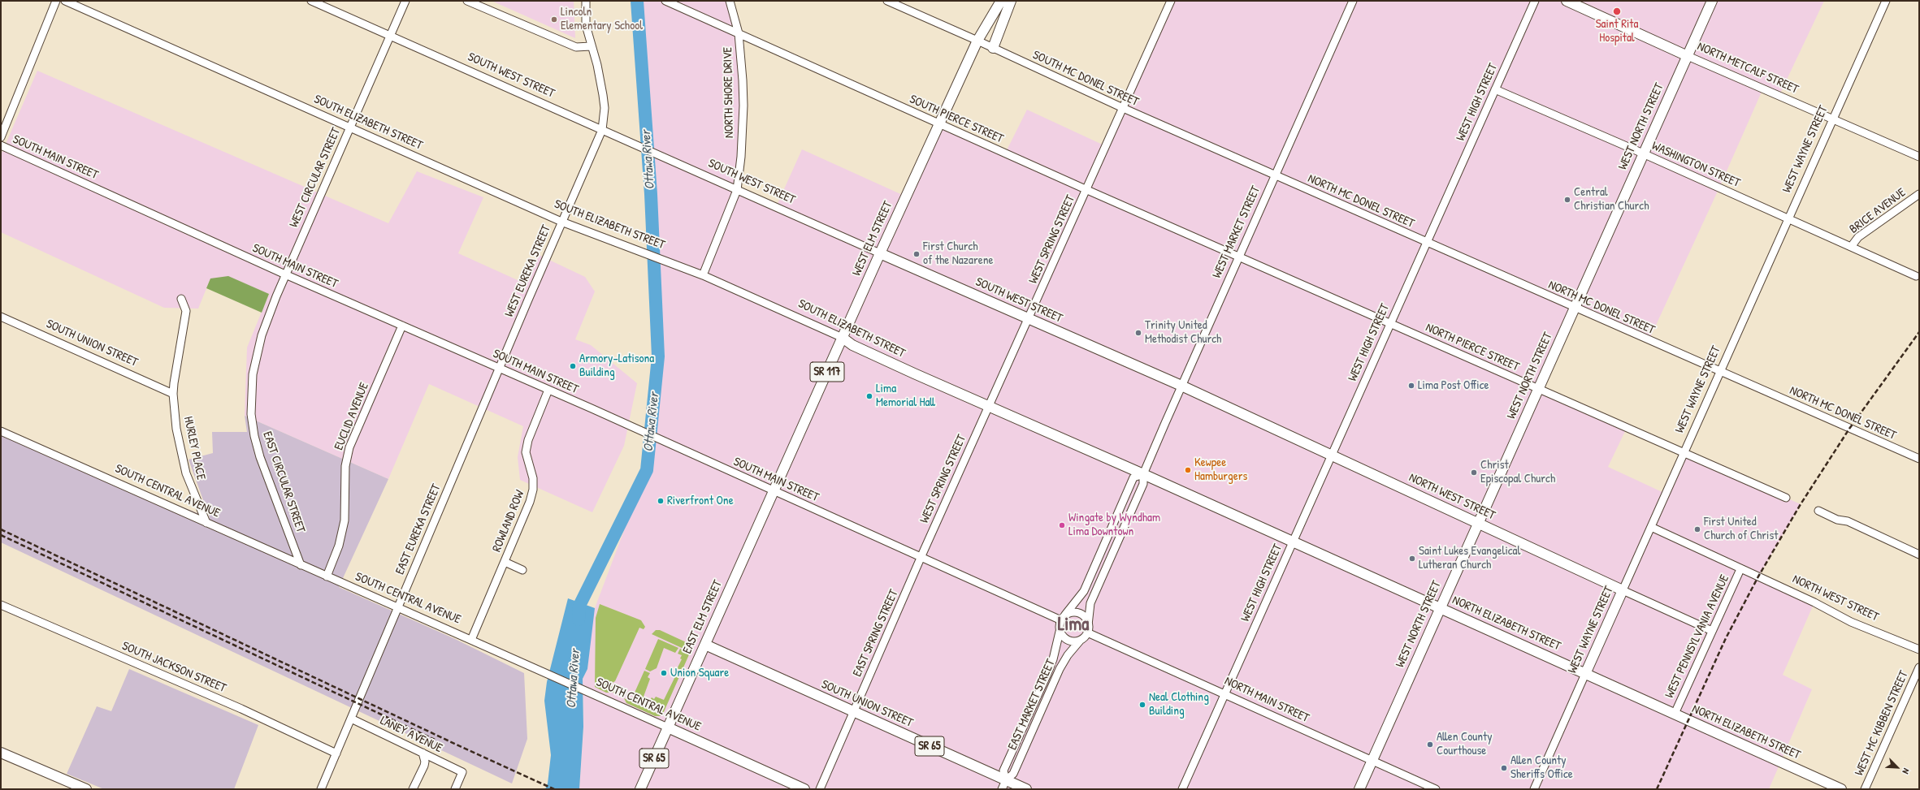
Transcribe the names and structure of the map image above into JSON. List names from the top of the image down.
{
  "streets": {
    "main road": [
      "NORTH METCALF STREET",
      "SOUTH WEST STREET",
      "SOUTH ELIZABETH STREET",
      "WEST NORTH STREET",
      "WEST WAYNE STREET",
      "WEST ELM STREET",
      "SOUTH UNION STREET",
      "SR 117",
      "SOUTH CENTRAL AVENUE",
      "NORTH WEST STREET",
      "EAST ELM STREET",
      "NORTH ELIZABETH STREET",
      "SR 65"
    ],
    "street": [
      "SOUTH MC DONEL STREET",
      "NORTH SHORE DRIVE",
      "WEST HIGH STREET",
      "SOUTH PIERCE STREET",
      "SOUTH MAIN STREET",
      "WASHINGTON STREET",
      "WEST CIRCULAR STREET",
      "NORTH MC DONEL STREET",
      "BRICE AVENUE",
      "WEST MARKET STREET",
      "WEST SPRING STREET",
      "WEST EUREKA STREET",
      "NORTH PIERCE STREET",
      "EUCLID AVENUE",
      "HURLEY PLACE",
      "EAST CIRCULAR STREET",
      "ROWLAND ROW",
      "EAST EUREKA STREET",
      "EAST SPRING STREET",
      "WEST PENNSYLVANIA AVENUE",
      "SOUTH JACKSON STREET",
      "NORTH MAIN STREET",
      "EAST MARKET STREET",
      "WEST MC KIBBEN STREET",
      "LANEY AVENUE"
    ]
  },
  "crossings": [
    ["NORTH METCALF STREET", "WEST NORTH STREET"],
    ["NORTH METCALF STREET", "WEST WAYNE STREET"],
    ["SOUTH WEST STREET", "NORTH SHORE DRIVE"],
    ["SOUTH WEST STREET", "WEST CIRCULAR STREET"],
    ["SOUTH WEST STREET", "WEST MARKET STREET"],
    ["SOUTH WEST STREET", "WEST ELM STREET"],
    ["SOUTH WEST STREET", "WEST SPRING STREET"],
    ["SOUTH WEST STREET", "WEST EUREKA STREET"],
    ["SOUTH WEST STREET", "NORTH WEST STREET"],
    ["SOUTH MC DONEL STREET", "NORTH MC DONEL STREET"],
    ["SOUTH MC DONEL STREET", "WEST MARKET STREET"],
    ["SOUTH MC DONEL STREET", "WEST ELM STREET"],
    ["SOUTH MC DONEL STREET", "WEST SPRING STREET"],
    ["NORTH SHORE DRIVE", "SOUTH PIERCE STREET"],
    ["NORTH SHORE DRIVE", "SOUTH ELIZABETH STREET"],
    ["WEST HIGH STREET", "WASHINGTON STREET"],
    ["WEST HIGH STREET", "NORTH MC DONEL STREET"],
    ["WEST HIGH STREET", "NORTH PIERCE STREET"],
    ["WEST HIGH STREET", "NORTH WEST STREET"],
    ["WEST HIGH STREET", "NORTH ELIZABETH STREET"],
    ["WEST HIGH STREET", "NORTH MAIN STREET"],
    ["SOUTH PIERCE STREET", "WEST MARKET STREET"],
    ["SOUTH PIERCE STREET", "WEST ELM STREET"],
    ["SOUTH PIERCE STREET", "WEST SPRING STREET"],
    ["SOUTH PIERCE STREET", "NORTH PIERCE STREET"],
    ["SOUTH ELIZABETH STREET", "WEST CIRCULAR STREET"],
    ["SOUTH ELIZABETH STREET", "WEST MARKET STREET"],
    ["SOUTH ELIZABETH STREET", "WEST ELM STREET"],
    ["SOUTH ELIZABETH STREET", "WEST SPRING STREET"],
    ["SOUTH ELIZABETH STREET", "WEST EUREKA STREET"],
    ["SOUTH ELIZABETH STREET", "NORTH ELIZABETH STREET"],
    ["WEST NORTH STREET", "WASHINGTON STREET"],
    ["WEST NORTH STREET", "NORTH MC DONEL STREET"],
    ["WEST NORTH STREET", "NORTH PIERCE STREET"],
    ["WEST NORTH STREET", "NORTH WEST STREET"],
    ["WEST NORTH STREET", "NORTH ELIZABETH STREET"],
    ["WEST NORTH STREET", "NORTH MAIN STREET"],
    ["WEST WAYNE STREET", "WASHINGTON STREET"],
    ["WEST WAYNE STREET", "NORTH MC DONEL STREET"],
    ["WEST WAYNE STREET", "NORTH PIERCE STREET"],
    ["WEST WAYNE STREET", "NORTH WEST STREET"],
    ["WEST WAYNE STREET", "NORTH ELIZABETH STREET"],
    ["SOUTH MAIN STREET", "WEST CIRCULAR STREET"],
    ["SOUTH MAIN STREET", "WEST MARKET STREET"],
    ["SOUTH MAIN STREET", "WEST ELM STREET"],
    ["SOUTH MAIN STREET", "WEST SPRING STREET"],
    ["SOUTH MAIN STREET", "WEST EUREKA STREET"],
    ["SOUTH MAIN STREET", "EUCLID AVENUE"],
    ["SOUTH MAIN STREET", "EAST CIRCULAR STREET"],
    ["SOUTH MAIN STREET", "ROWLAND ROW"],
    ["SOUTH MAIN STREET", "EAST EUREKA STREET"],
    ["SOUTH MAIN STREET", "EAST ELM STREET"],
    ["SOUTH MAIN STREET", "EAST SPRING STREET"],
    ["SOUTH MAIN STREET", "NORTH MAIN STREET"],
    ["SOUTH MAIN STREET", "EAST MARKET STREET"],
    ["WASHINGTON STREET", "BRICE AVENUE"],
    ["WEST CIRCULAR STREET", "EAST CIRCULAR STREET"],
    ["NORTH MC DONEL STREET", "WEST MARKET STREET"],
    ["WEST MARKET STREET", "NORTH PIERCE STREET"],
    ["WEST MARKET STREET", "NORTH WEST STREET"],
    ["WEST MARKET STREET", "NORTH ELIZABETH STREET"],
    ["WEST MARKET STREET", "NORTH MAIN STREET"],
    ["WEST MARKET STREET", "EAST MARKET STREET"],
    ["WEST ELM STREET", "EAST ELM STREET"],
    ["WEST SPRING STREET", "EAST SPRING STREET"],
    ["WEST EUREKA STREET", "EAST EUREKA STREET"],
    ["SOUTH UNION STREET", "HURLEY PLACE"],
    ["SOUTH UNION STREET", "EAST ELM STREET"],
    ["SOUTH UNION STREET", "EAST SPRING STREET"],
    ["SOUTH UNION STREET", "EAST MARKET STREET"],
    ["EUCLID AVENUE", "SOUTH CENTRAL AVENUE"],
    ["HURLEY PLACE", "SOUTH CENTRAL AVENUE"],
    ["EAST CIRCULAR STREET", "SOUTH CENTRAL AVENUE"],
    ["SOUTH CENTRAL AVENUE", "ROWLAND ROW"],
    ["SOUTH CENTRAL AVENUE", "EAST EUREKA STREET"],
    ["SOUTH CENTRAL AVENUE", "EAST ELM STREET"],
    ["NORTH WEST STREET", "WEST PENNSYLVANIA AVENUE"],
    ["EAST EUREKA STREET", "SOUTH JACKSON STREET"],
    ["EAST EUREKA STREET", "LANEY AVENUE"],
    ["NORTH ELIZABETH STREET", "WEST PENNSYLVANIA AVENUE"],
    ["NORTH MAIN STREET", "EAST MARKET STREET"]
  ],
  "districts": ["Lima"],
  "water": ["Ottawa River"],
  "places": [
    "Saint Rita Hospital",
    "Lincoln Elementary School",
    "Central Christian Church",
    "First Church of the Nazarene",
    "Trinity United Methodist Church",
    "Armory–Latisona Building",
    "Lima Post Office",
    "Lima Memorial Hall",
    "Kewpee Hamburgers",
    "Christ Episcopal Church",
    "Riverfront One",
    "Wingate by Wyndham Lima Downtown",
    "First United Church of Christ",
    "Saint Lukes Evangelical Lutheran Church",
    "Union Square",
    "Neal Clothing Building",
    "Allen County Courthouse",
    "Allen County Sheriffs Office"
  ],
  "north": "bottom right"
}
